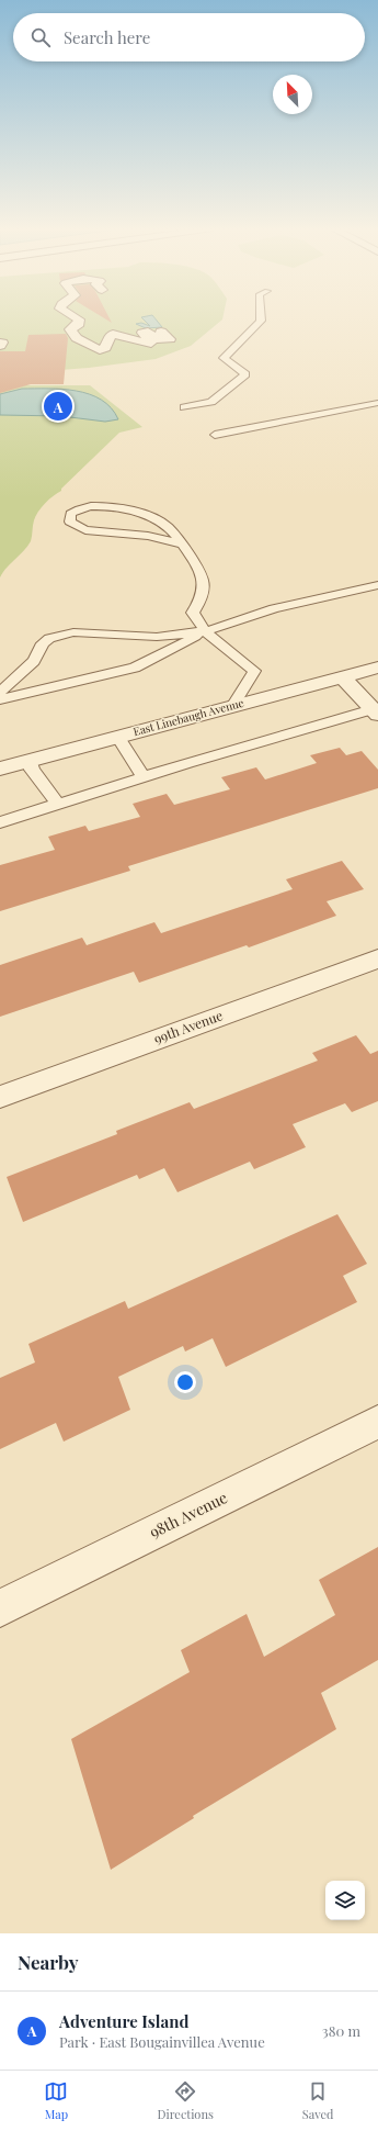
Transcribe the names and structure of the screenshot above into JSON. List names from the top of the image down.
{
  "streets": {
    "street": ["East Linebaugh Avenue", "99th Avenue", "98th Avenue"]
  },
  "north": "top left",
  "page": {
    "search": "Search here",
    "pins": "A",
    "heading": "Nearby",
    "list": [
      {
        "mark": "A",
        "name": "Adventure Island",
        "note": "Park · East Bougainvillea Avenue",
        "value": "380 m"
      }
    ],
    "nav": ["Map", "Directions", "Saved"]
  }
}
